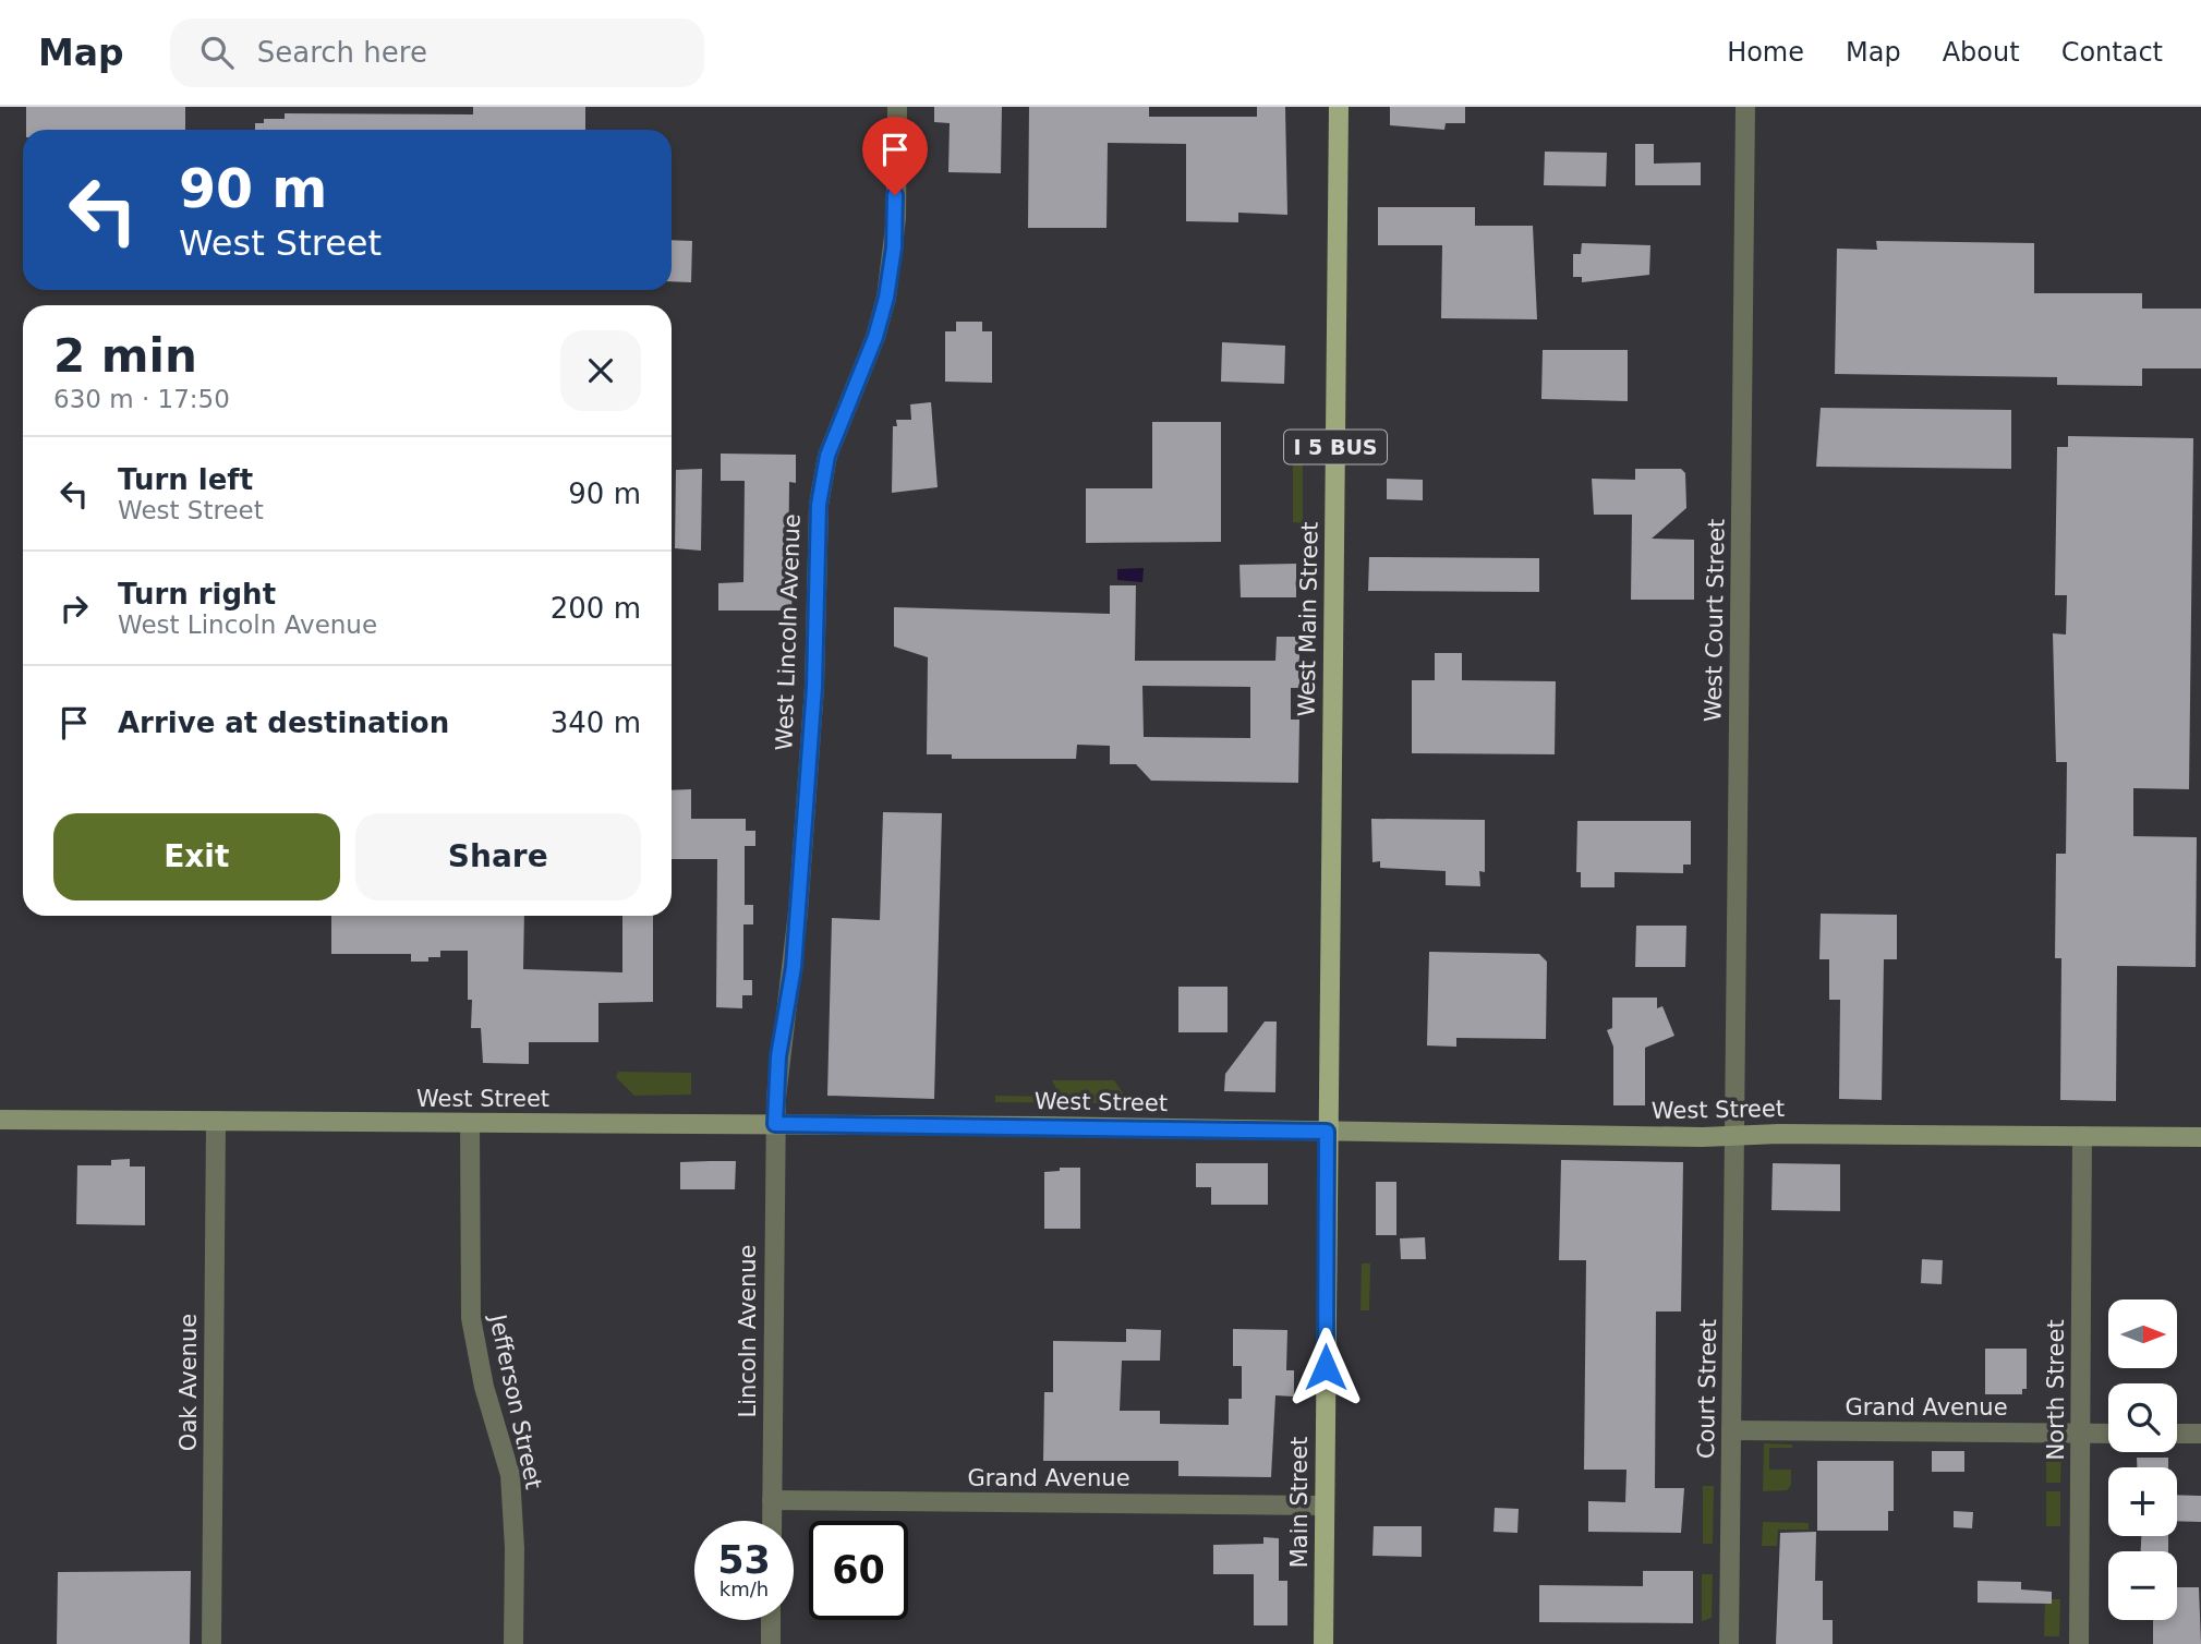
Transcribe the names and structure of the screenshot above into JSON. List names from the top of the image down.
{
  "streets": {
    "main road": [
      "I 5 BUS",
      "West Main Street",
      "West Street",
      "Main Street"
    ],
    "street": [
      "West Court Street",
      "West Lincoln Avenue",
      "Lincoln Avenue",
      "Oak Avenue",
      "Court Street",
      "North Street",
      "Jefferson Street",
      "Grand Avenue"
    ]
  },
  "crossings": [
    ["West Main Street", "West Street"],
    ["West Main Street", "Main Street"],
    ["West Court Street", "West Street"],
    ["West Court Street", "Court Street"],
    ["West Lincoln Avenue", "West Street"],
    ["West Lincoln Avenue", "Lincoln Avenue"],
    ["West Street", "Lincoln Avenue"],
    ["West Street", "Oak Avenue"],
    ["West Street", "Court Street"],
    ["West Street", "North Street"],
    ["West Street", "Jefferson Street"],
    ["West Street", "Main Street"],
    ["Lincoln Avenue", "Grand Avenue"],
    ["Court Street", "Grand Avenue"],
    ["North Street", "Grand Avenue"],
    ["Grand Avenue", "Main Street"]
  ],
  "north": "right",
  "page": {
    "header": "Map",
    "search": "Search here",
    "nav": [
      "Home",
      "Map",
      "About",
      "Contact"
    ],
    "turn": ["90 m", "West Street"],
    "heading": ["2 min", "630 m · 17:50"],
    "list": [
      {
        "name": "Turn left",
        "note": "West Street",
        "value": "90 m"
      },
      {
        "name": "Turn right",
        "note": "West Lincoln Avenue",
        "value": "200 m"
      },
      {
        "name": "Arrive at destination",
        "value": "340 m"
      }
    ],
    "buttons": ["Exit", "Share"],
    "map_buttons": ["+", "−"],
    "speed": "53 km/h",
    "limit": "60"
  }
}
